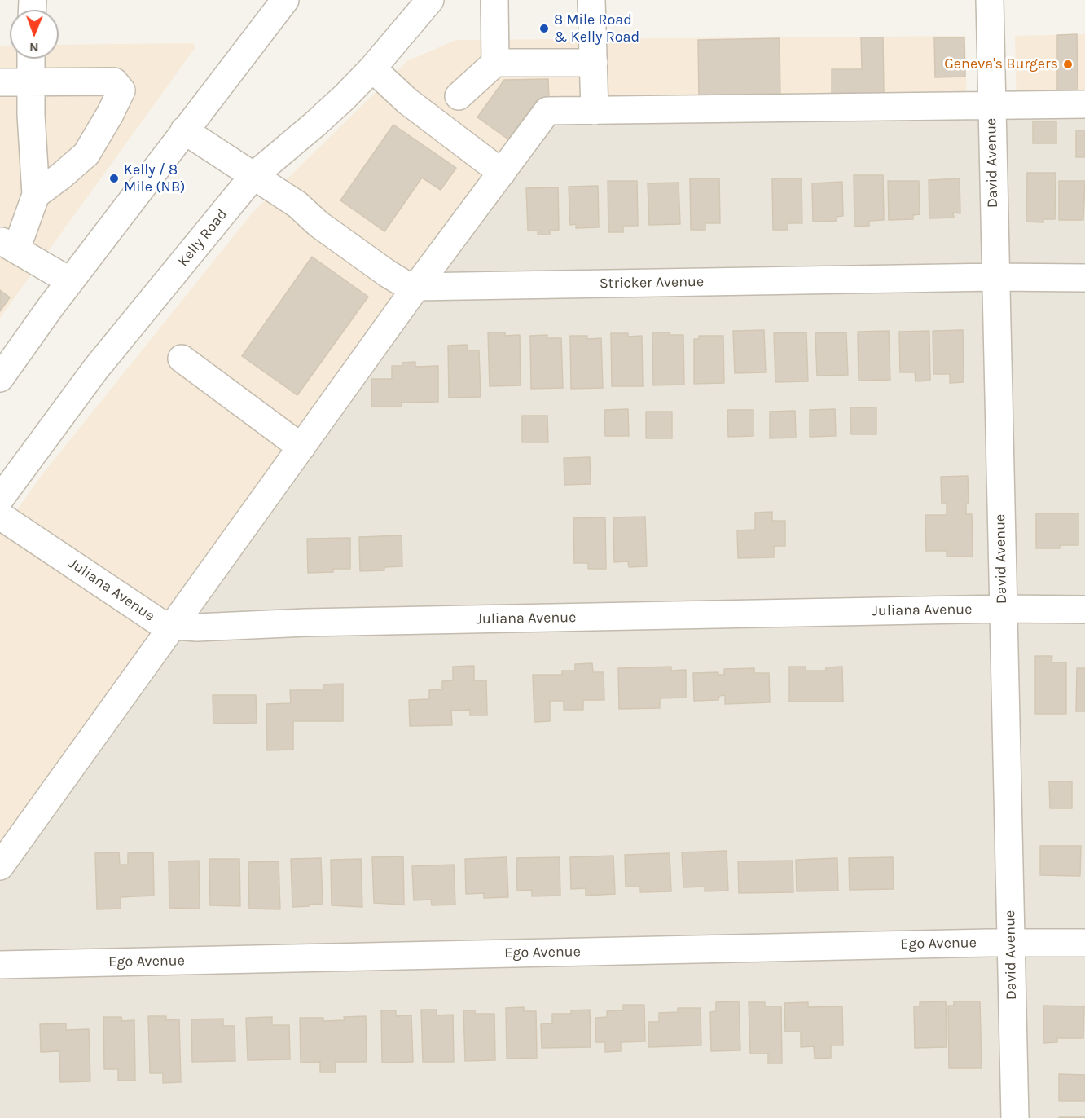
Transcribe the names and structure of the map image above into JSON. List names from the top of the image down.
{
  "streets": {
    "street": [
      "David Avenue",
      "Kelly Road",
      "Stricker Avenue",
      "Juliana Avenue",
      "Ego Avenue"
    ]
  },
  "crossings": [
    ["David Avenue", "Stricker Avenue"],
    ["David Avenue", "Juliana Avenue"],
    ["David Avenue", "Ego Avenue"],
    ["Kelly Road", "Stricker Avenue"]
  ],
  "places": ["8 Mile Road & Kelly Road", "Geneva's Burgers", "Kelly / 8 Mile (NB)"],
  "north": "bottom"
}
